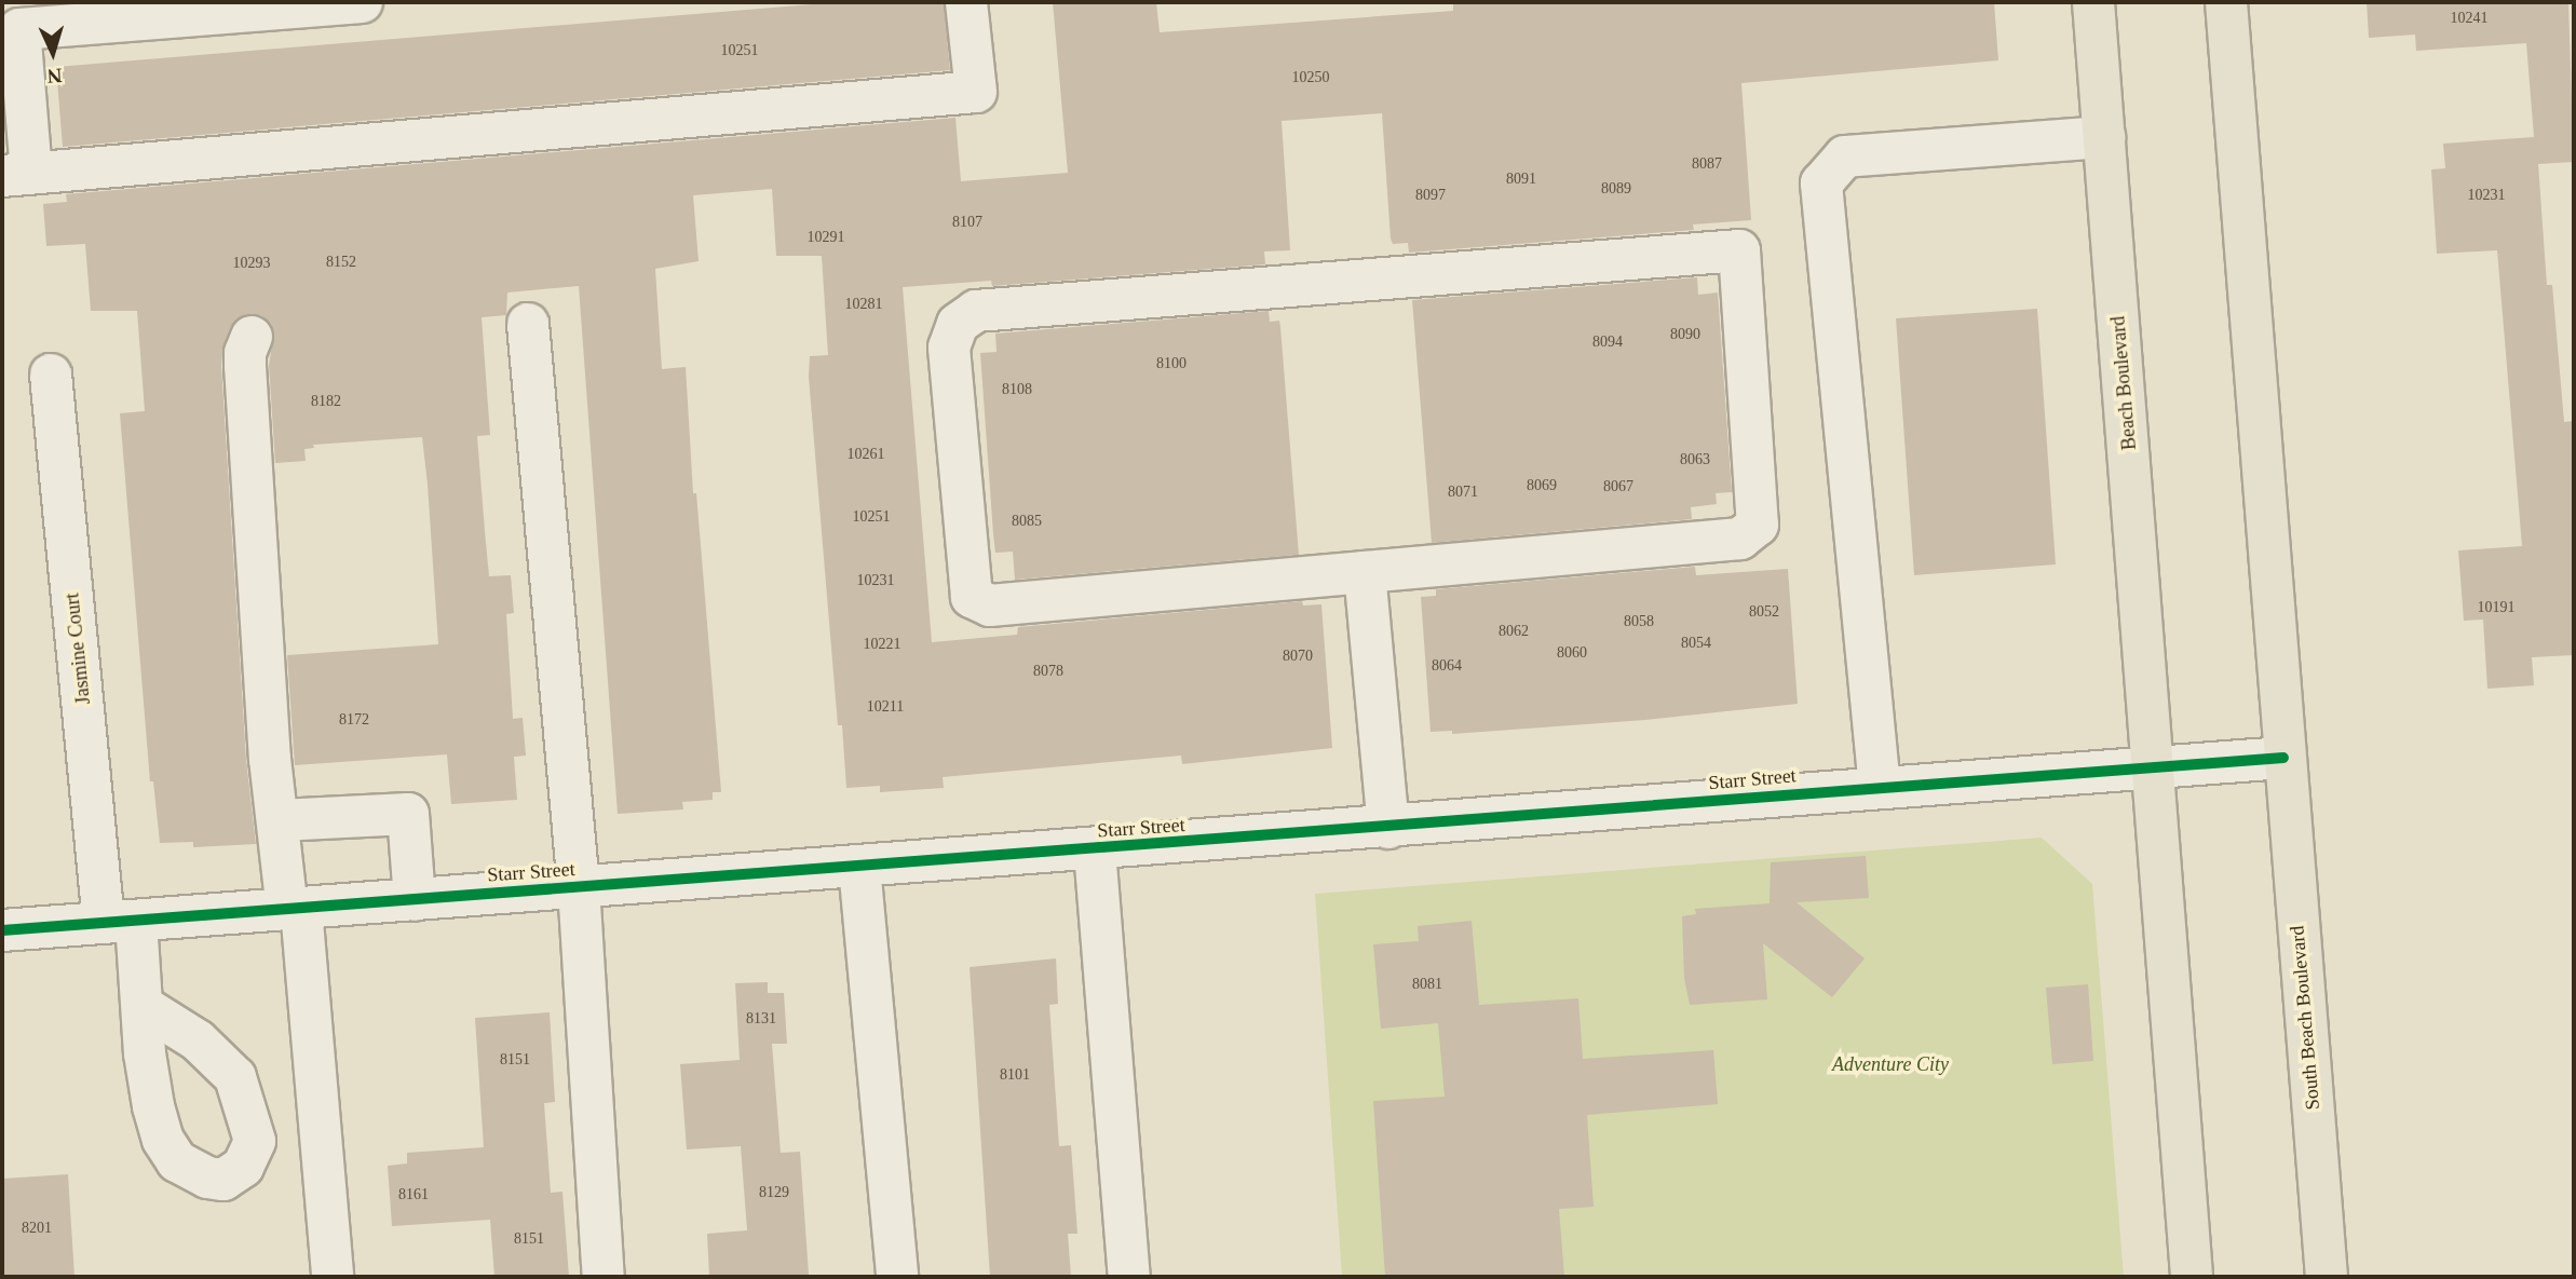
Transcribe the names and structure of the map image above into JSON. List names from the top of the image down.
{
  "streets": {
    "main road": ["Beach Boulevard", "South Beach Boulevard"],
    "street": ["Jasmine Court", "Starr Street"]
  },
  "crossings": [
    ["Beach Boulevard", "Starr Street"],
    ["Jasmine Court", "Starr Street"],
    ["Starr Street", "South Beach Boulevard"]
  ],
  "parks": ["Adventure City"],
  "house_numbers": [
    "10241",
    "10251",
    "10250",
    "8087",
    "8091",
    "8089",
    "8097",
    "10231",
    "8107",
    "10291",
    "8152",
    "10293",
    "10281",
    "8090",
    "8094",
    "8100",
    "8108",
    "8182",
    "10261",
    "8063",
    "8069",
    "8067",
    "8071",
    "10251",
    "8085",
    "10231",
    "10191",
    "8052",
    "8058",
    "8062",
    "8054",
    "10221",
    "8060",
    "8070",
    "8064",
    "8078",
    "10211",
    "8172",
    "8081",
    "8131",
    "8151",
    "8101",
    "8129",
    "8161",
    "8201",
    "8151"
  ],
  "north": "bottom"
}
